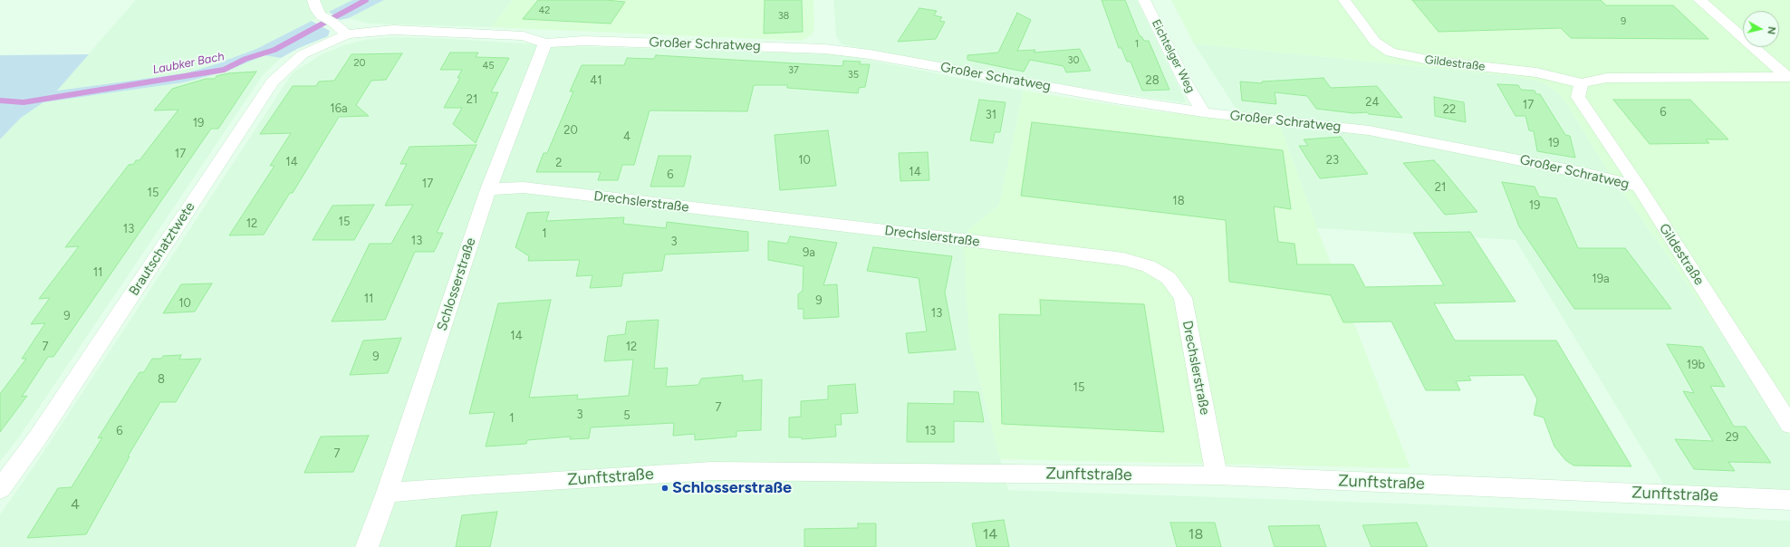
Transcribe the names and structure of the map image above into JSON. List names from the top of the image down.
{
  "streets": {
    "street": [
      "Großer Schratweg",
      "Eichtelger Weg",
      "Gildestraße",
      "Drechslerstraße",
      "Brautschatztwete",
      "Schlosserstraße",
      "Zunftstraße"
    ]
  },
  "crossings": [
    ["Großer Schratweg", "Eichtelger Weg"],
    ["Großer Schratweg", "Gildestraße"],
    ["Großer Schratweg", "Brautschatztwete"],
    ["Großer Schratweg", "Schlosserstraße"],
    ["Drechslerstraße", "Schlosserstraße"],
    ["Drechslerstraße", "Zunftstraße"],
    ["Schlosserstraße", "Zunftstraße"]
  ],
  "water": ["Laubker Bach"],
  "places": ["Schlosserstraße"],
  "house_numbers": [
    "42",
    "38",
    "9",
    "1",
    "30",
    "20",
    "45",
    "37",
    "35",
    "41",
    "28",
    "21",
    "24",
    "17",
    "16a",
    "22",
    "6",
    "31",
    "19",
    "20",
    "4",
    "19",
    "17",
    "10",
    "23",
    "14",
    "2",
    "14",
    "6",
    "17",
    "21",
    "15",
    "18",
    "19",
    "15",
    "12",
    "13",
    "1",
    "13",
    "3",
    "9a",
    "11",
    "19a",
    "11",
    "9",
    "10",
    "13",
    "9",
    "14",
    "7",
    "12",
    "9",
    "19b",
    "8",
    "15",
    "7",
    "3",
    "5",
    "1",
    "6",
    "13",
    "29",
    "7",
    "4",
    "14",
    "18"
  ],
  "north": "right"
}
